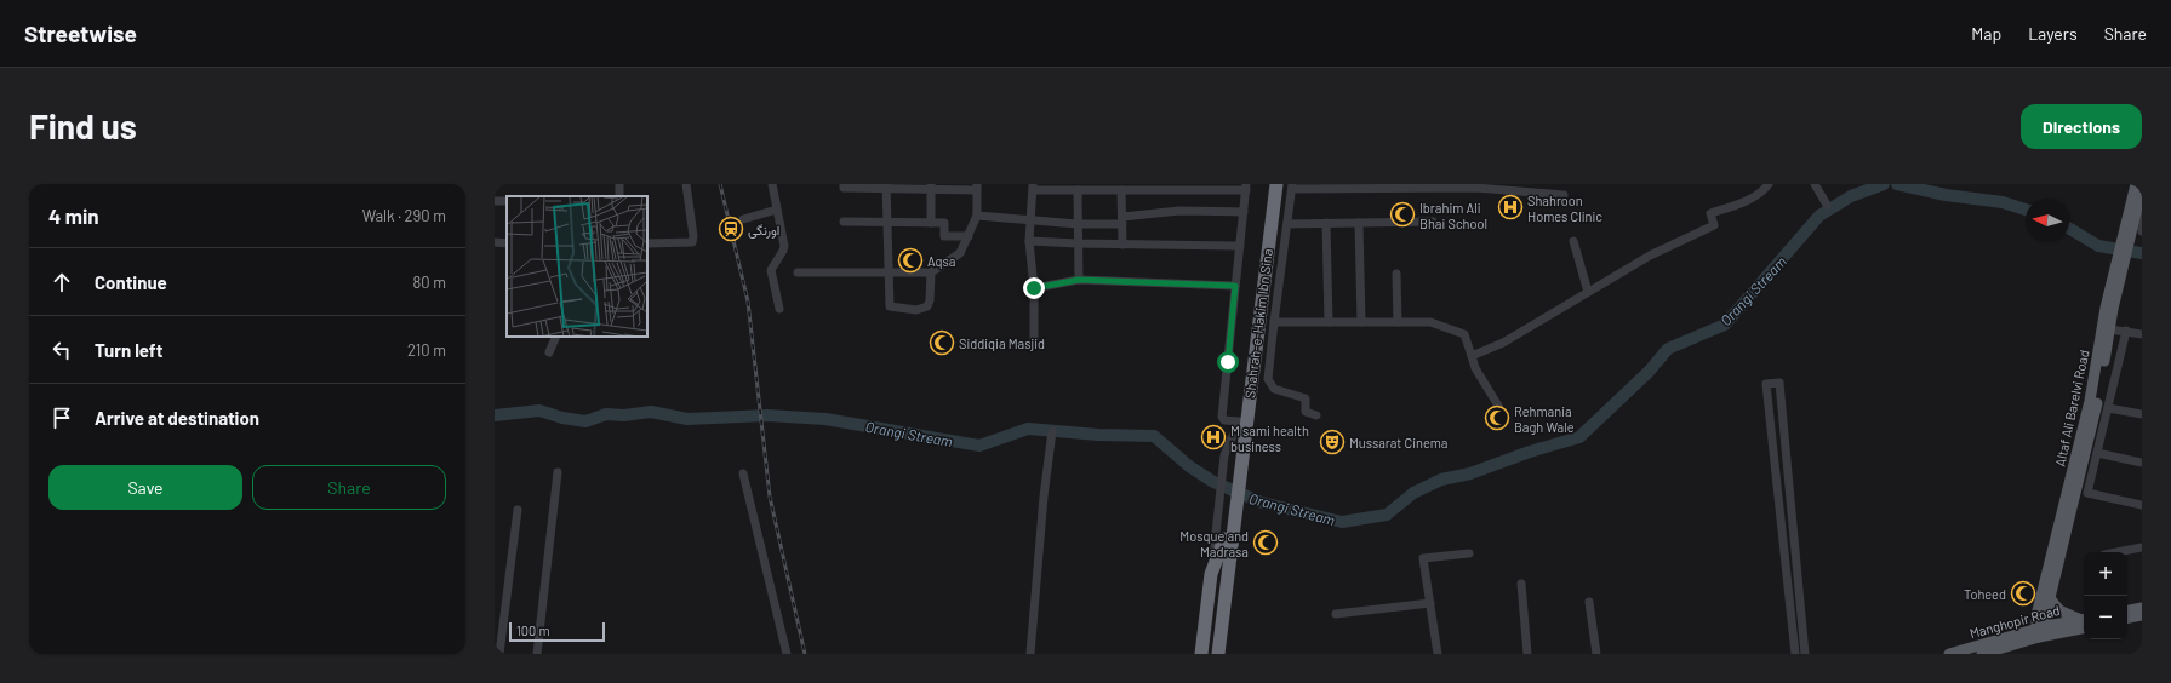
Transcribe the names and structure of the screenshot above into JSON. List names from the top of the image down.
{
  "streets": {
    "highway": ["Shahrah-e-Hakim Ibn Sina"],
    "main road": ["Altaf Ali Barelvi Road", "Manghopir Road"]
  },
  "crossings": [
    ["Altaf Ali Barelvi Road", "Manghopir Road"]
  ],
  "water": ["Orangi Stream"],
  "places": {
    "hospital": ["Shahroon Homes Clinic", "M sami health business"],
    "mosque": [
      "Ibrahim Ali Bhai School",
      "Aqsa",
      "Siddiqia Masjid",
      "Rehmania Bagh Wale",
      "Mosque and Madrasa",
      "Toheed"
    ],
    "station": ["اورنگی"],
    "theatre": ["Mussarat Cinema"]
  },
  "scale_bar": "100 m",
  "north": "left",
  "page": {
    "header": "Streetwise",
    "nav": ["Map", "Layers", "Share"],
    "buttons": [
      "Directions",
      ["Save", "Share"]
    ],
    "title": "Find us",
    "heading": ["4 min", "Walk · 290 m"],
    "list": [
      ["Continue", "80 m"],
      ["Turn left", "210 m"],
      "Arrive at destination"
    ],
    "map_buttons": ["+", "−"],
    "scale": "100 m"
  }
}
